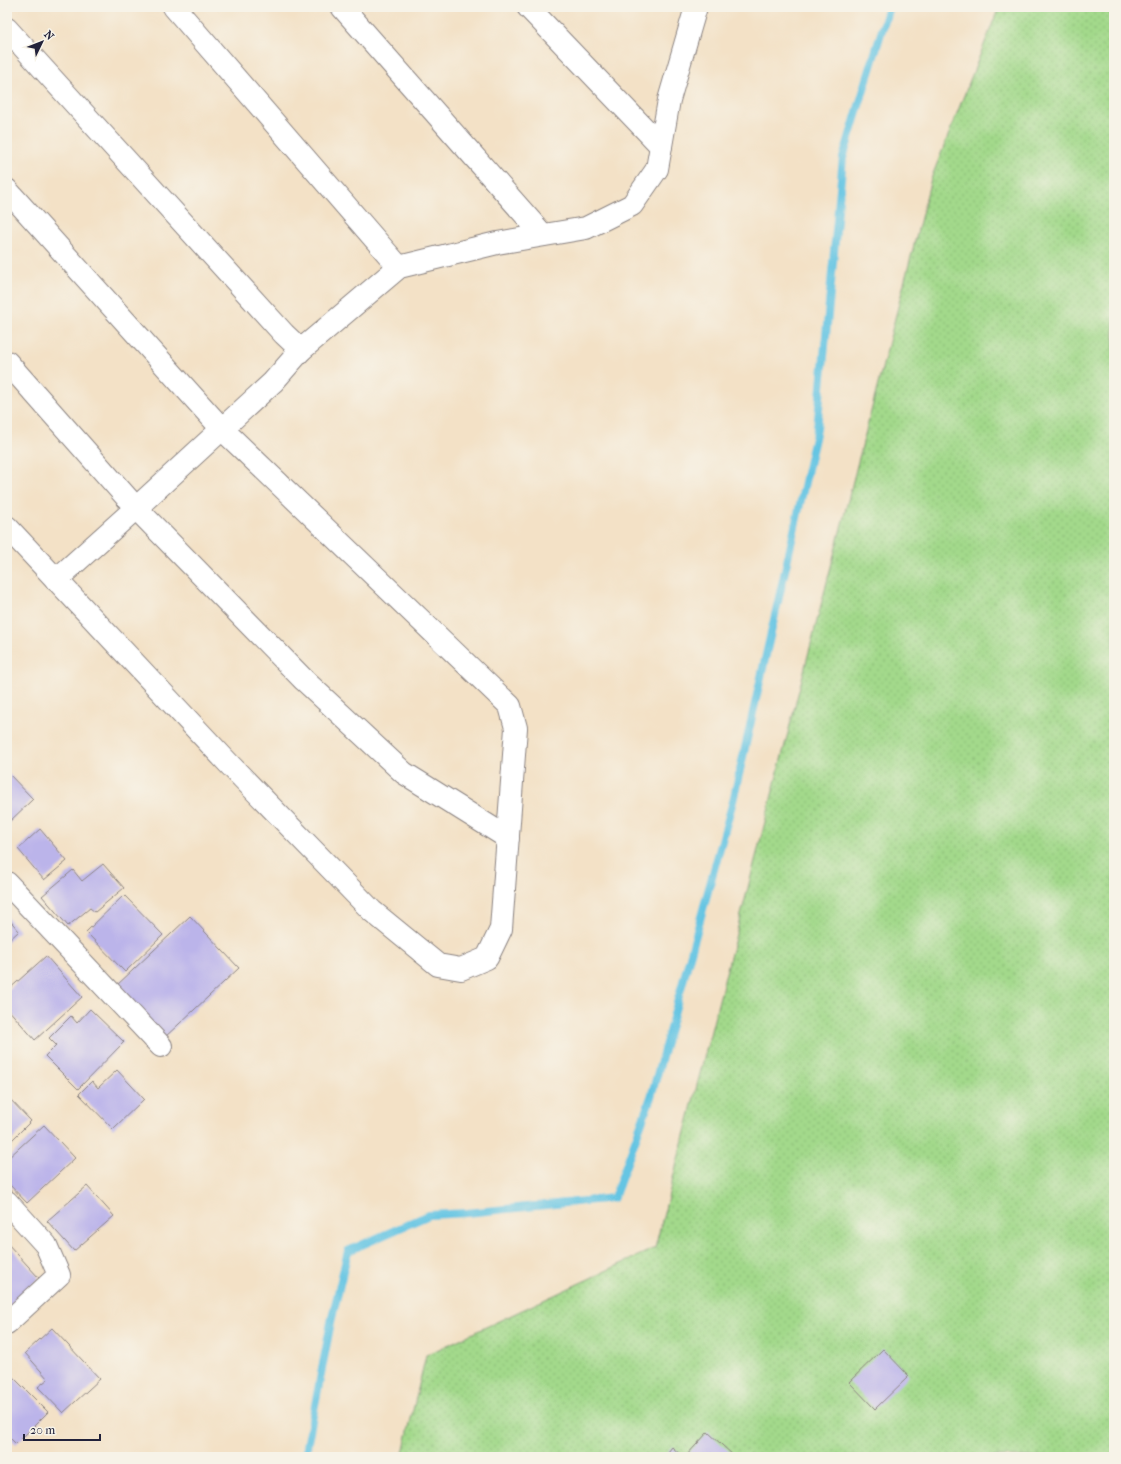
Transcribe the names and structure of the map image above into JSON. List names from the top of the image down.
{
  "scale_bar": "20 m",
  "north": "top right"
}
